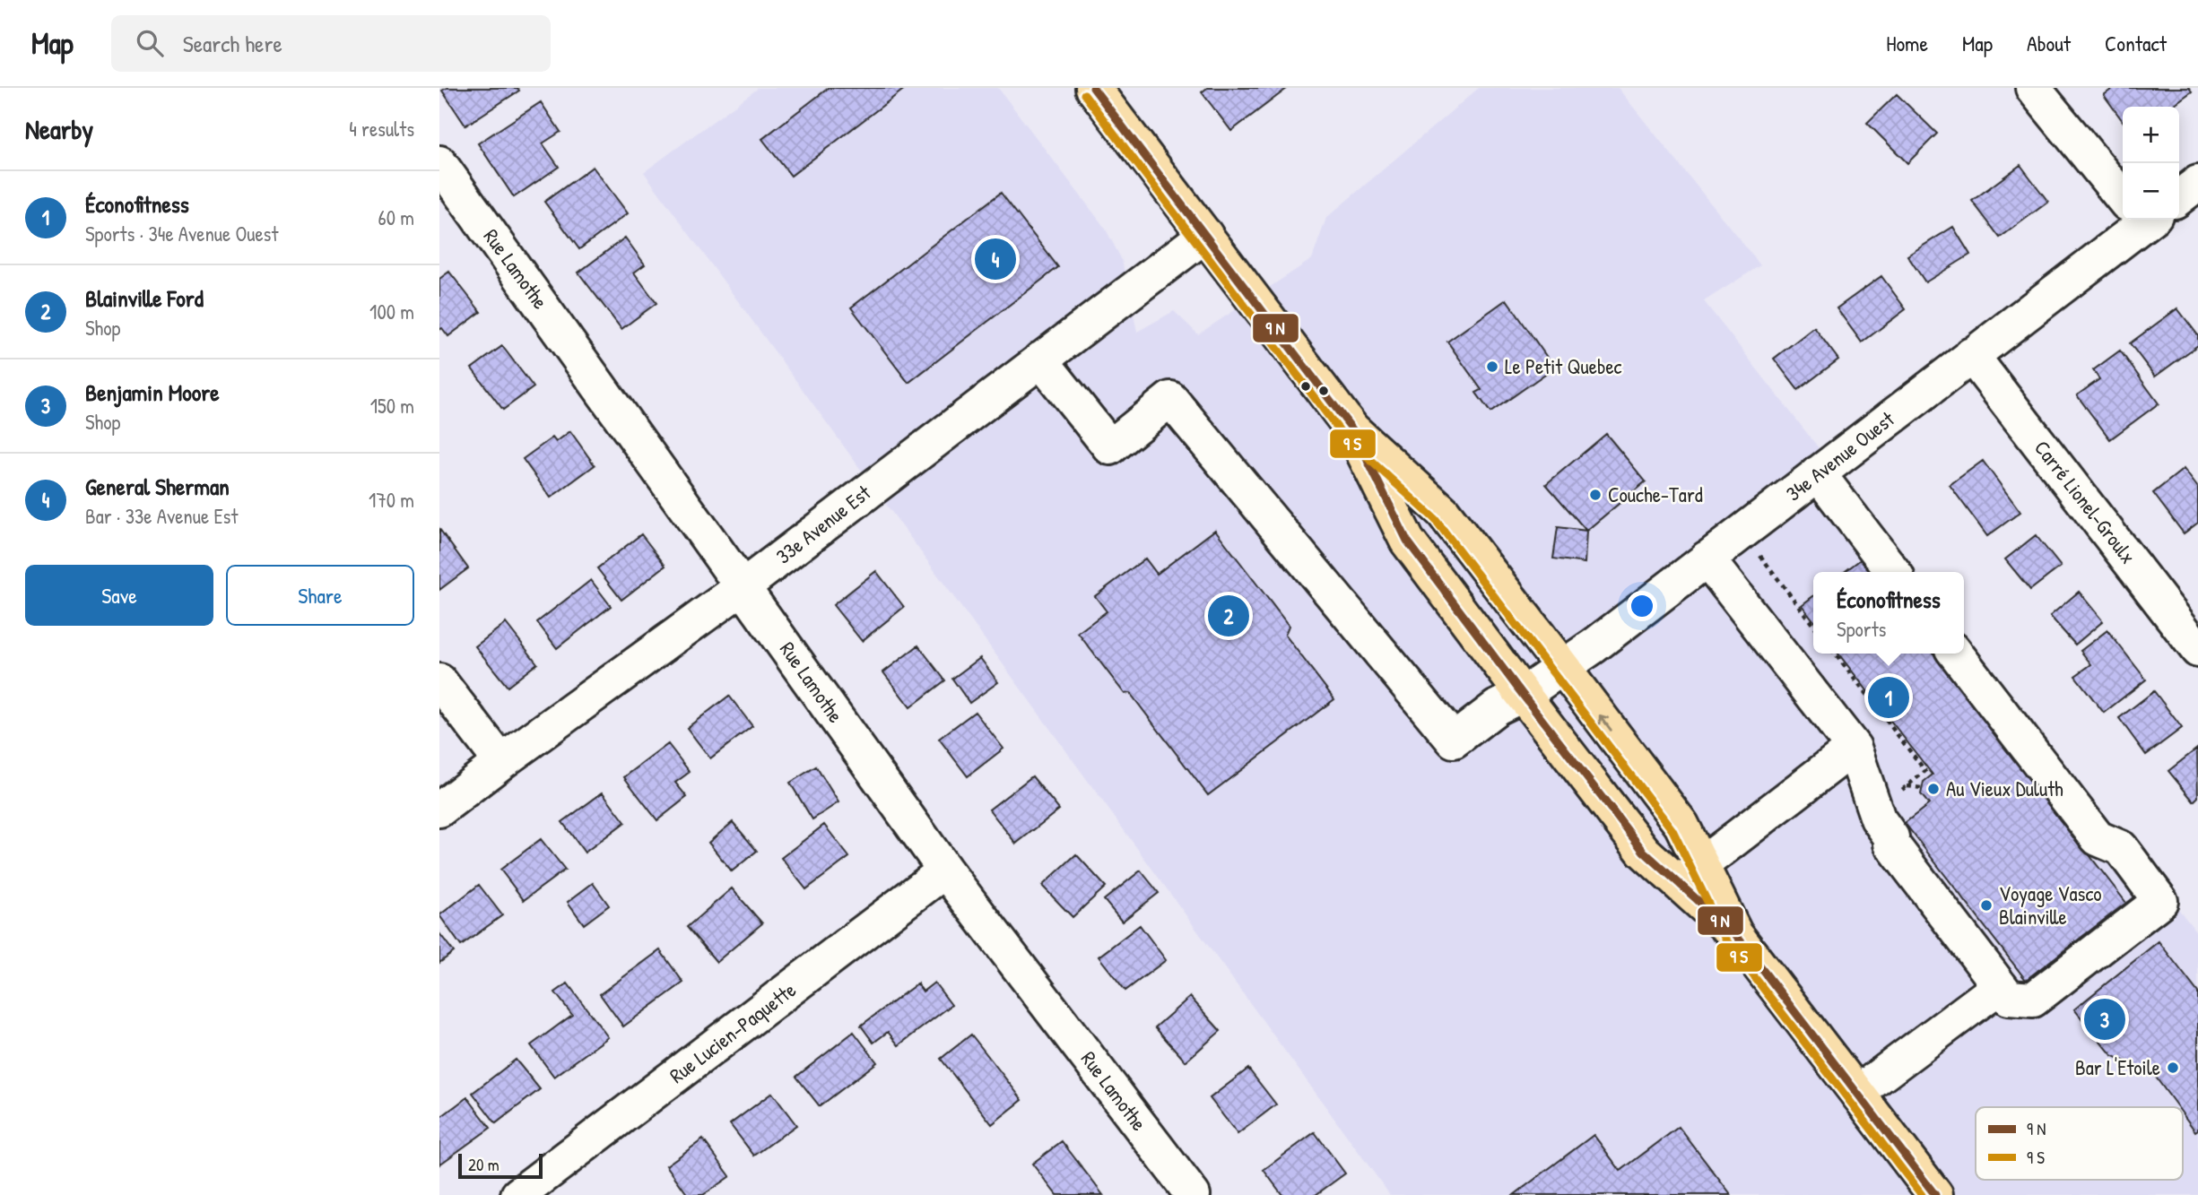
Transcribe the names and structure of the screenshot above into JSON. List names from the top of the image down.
{
  "streets": {
    "street": [
      "Rue Lamothe",
      "34e Avenue Ouest",
      "Carré Lionel-Groulx",
      "33e Avenue Est",
      "Rue Lucien-Paquette"
    ]
  },
  "crossings": [
    ["Rue Lamothe", "33e Avenue Est"],
    ["Rue Lamothe", "Rue Lucien-Paquette"],
    ["34e Avenue Ouest", "Carré Lionel-Groulx"],
    ["34e Avenue Ouest", "33e Avenue Est"]
  ],
  "places": [
    "Le Petit Quebec",
    "Couche-Tard",
    "Au Vieux Duluth",
    "Voyage Vasco Blainville",
    "Bar L'Etoile"
  ],
  "legend": ["9 N", "9 S"],
  "scale_bar": "20 m",
  "page": {
    "header": "Map",
    "search": "Search here",
    "nav": [
      "Home",
      "Map",
      "About",
      "Contact"
    ],
    "heading": ["Nearby", "4 results"],
    "map_buttons": ["+", "−"],
    "list": [
      {
        "mark": "1",
        "name": "Éconofitness",
        "note": "Sports · 34e Avenue Ouest",
        "value": "60 m"
      },
      {
        "mark": "2",
        "name": "Blainville Ford",
        "note": "Shop",
        "value": "100 m"
      },
      {
        "mark": "3",
        "name": "Benjamin Moore",
        "note": "Shop",
        "value": "150 m"
      },
      {
        "mark": "4",
        "name": "General Sherman",
        "note": "Bar · 33e Avenue Est",
        "value": "170 m"
      }
    ],
    "pins": [
      "4",
      "2",
      "1",
      "3"
    ],
    "buttons": ["Save", "Share"],
    "popup": ["Éconofitness", "Sports"],
    "scale": "20 m"
  }
}
